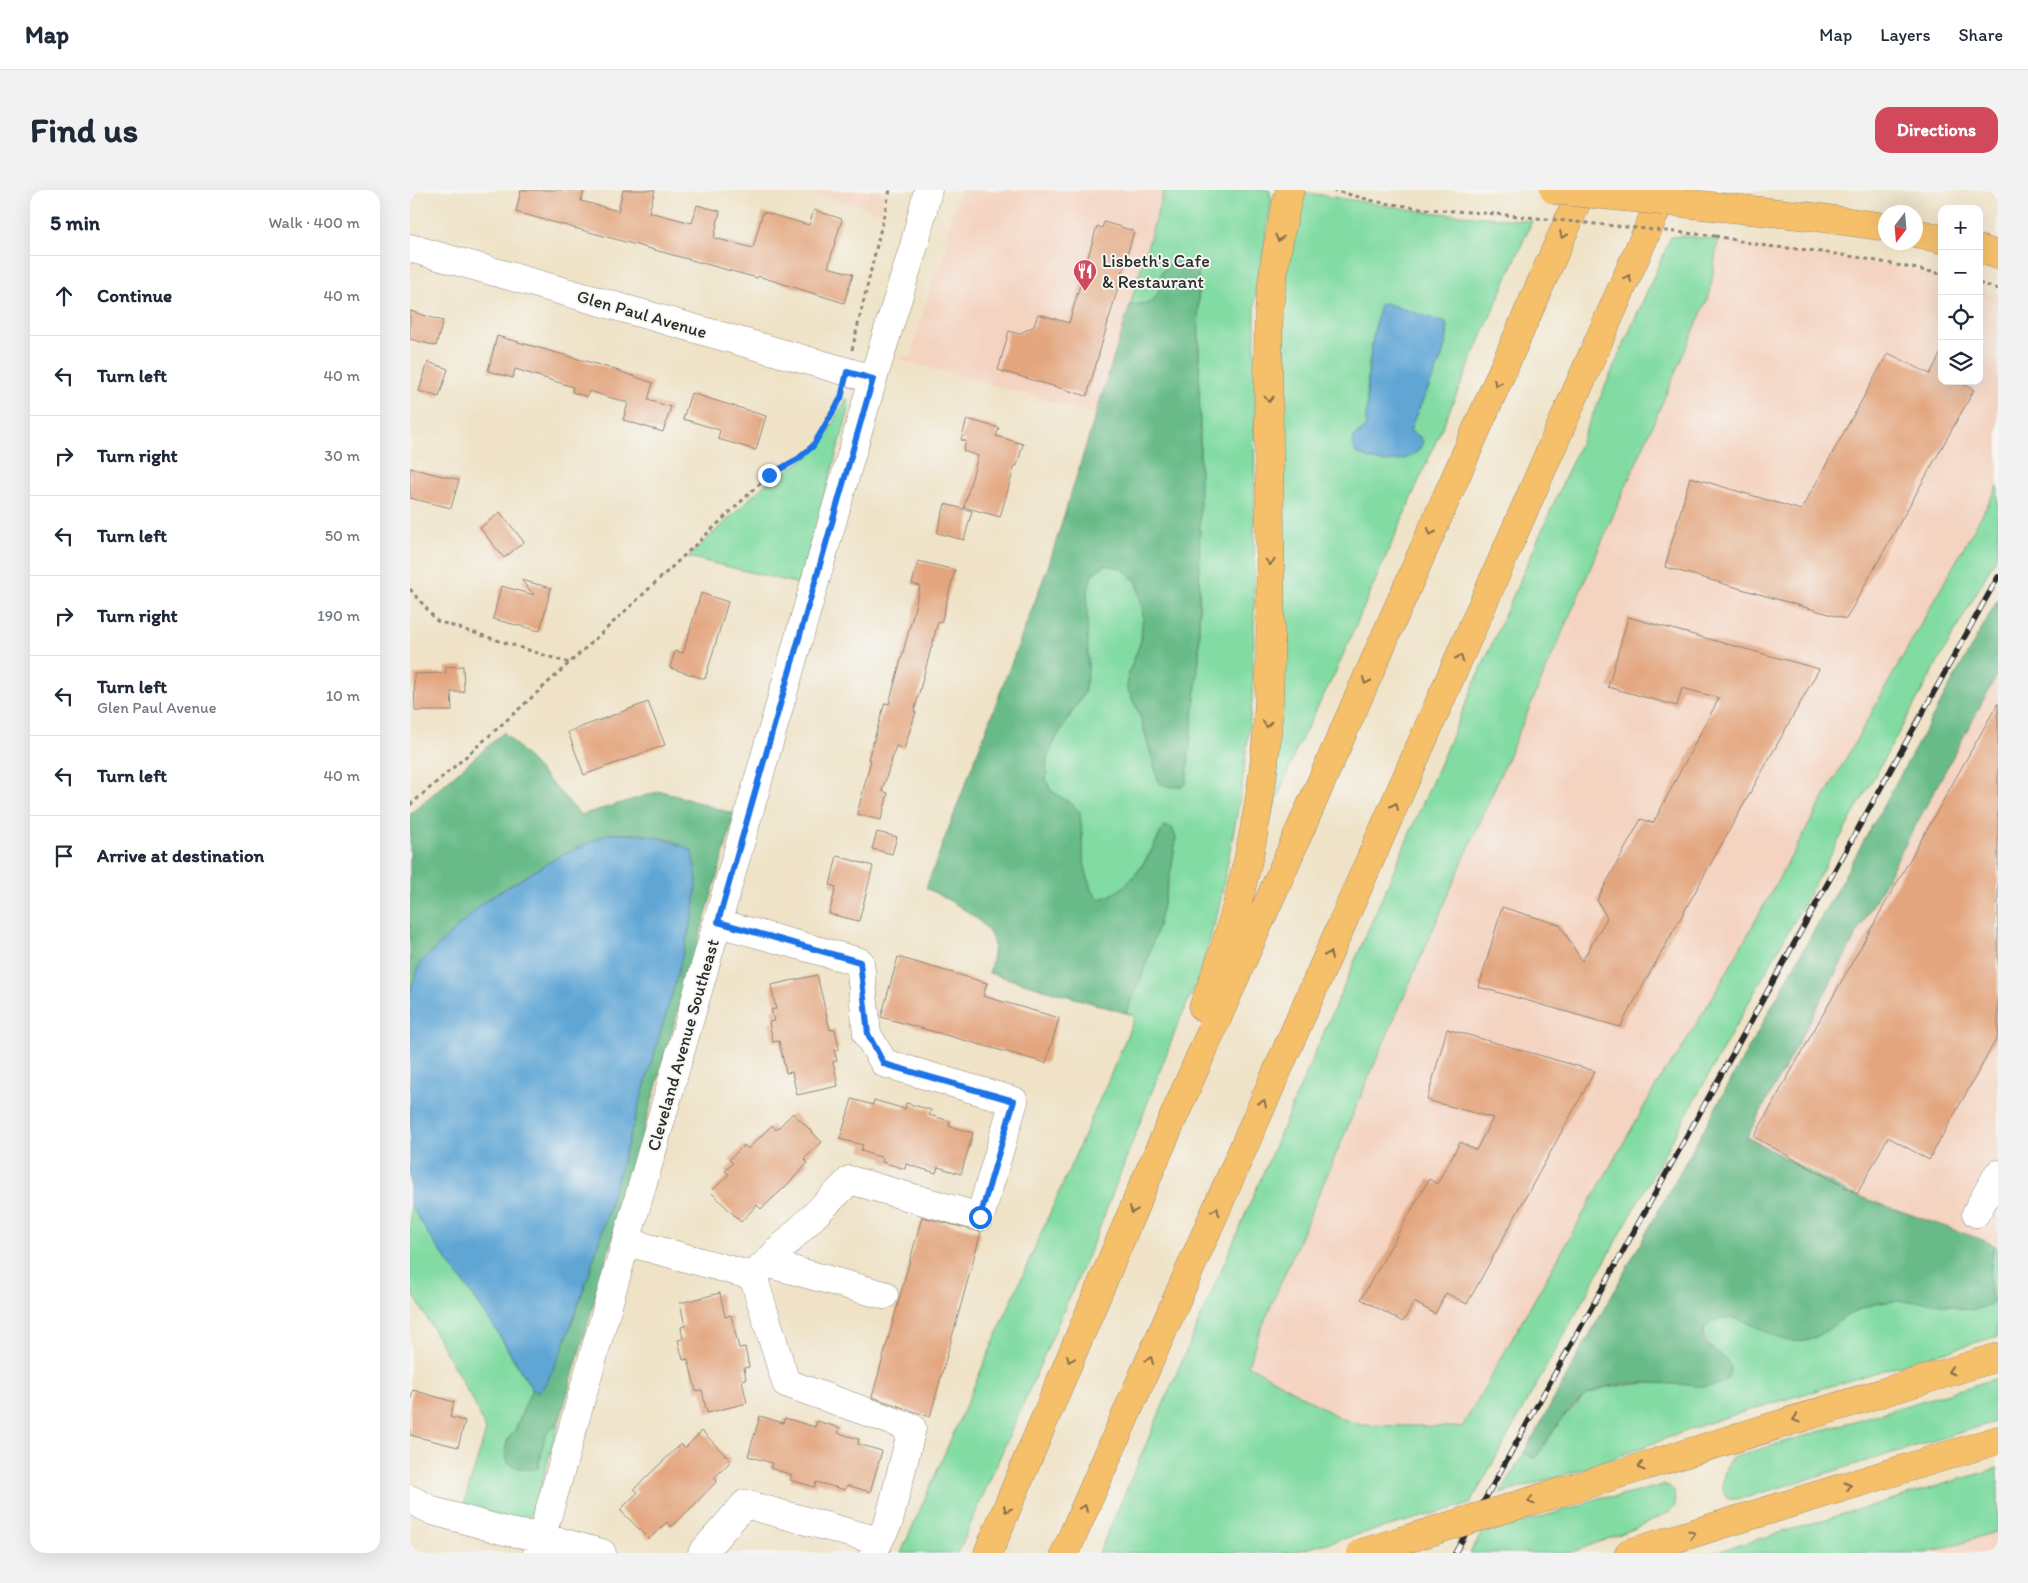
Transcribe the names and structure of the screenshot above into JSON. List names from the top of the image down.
{
  "streets": {
    "street": ["Glen Paul Avenue", "Cleveland Avenue Southeast"]
  },
  "crossings": [
    ["Glen Paul Avenue", "Cleveland Avenue Southeast"]
  ],
  "places": {
    "restaurant": ["Lisbeth's Cafe & Restaurant"]
  },
  "north": "bottom",
  "page": {
    "header": "Map",
    "nav": ["Map", "Layers", "Share"],
    "buttons": "Directions",
    "title": "Find us",
    "heading": ["5 min", "Walk · 400 m"],
    "map_buttons": ["+", "−"],
    "list": [
      ["Continue", "40 m"],
      ["Turn left", "40 m"],
      ["Turn right", "30 m"],
      ["Turn left", "50 m"],
      ["Turn right", "190 m"],
      ["Turn left", "Glen Paul Avenue", "10 m"],
      ["Turn left", "40 m"],
      "Arrive at destination"
    ]
  }
}
